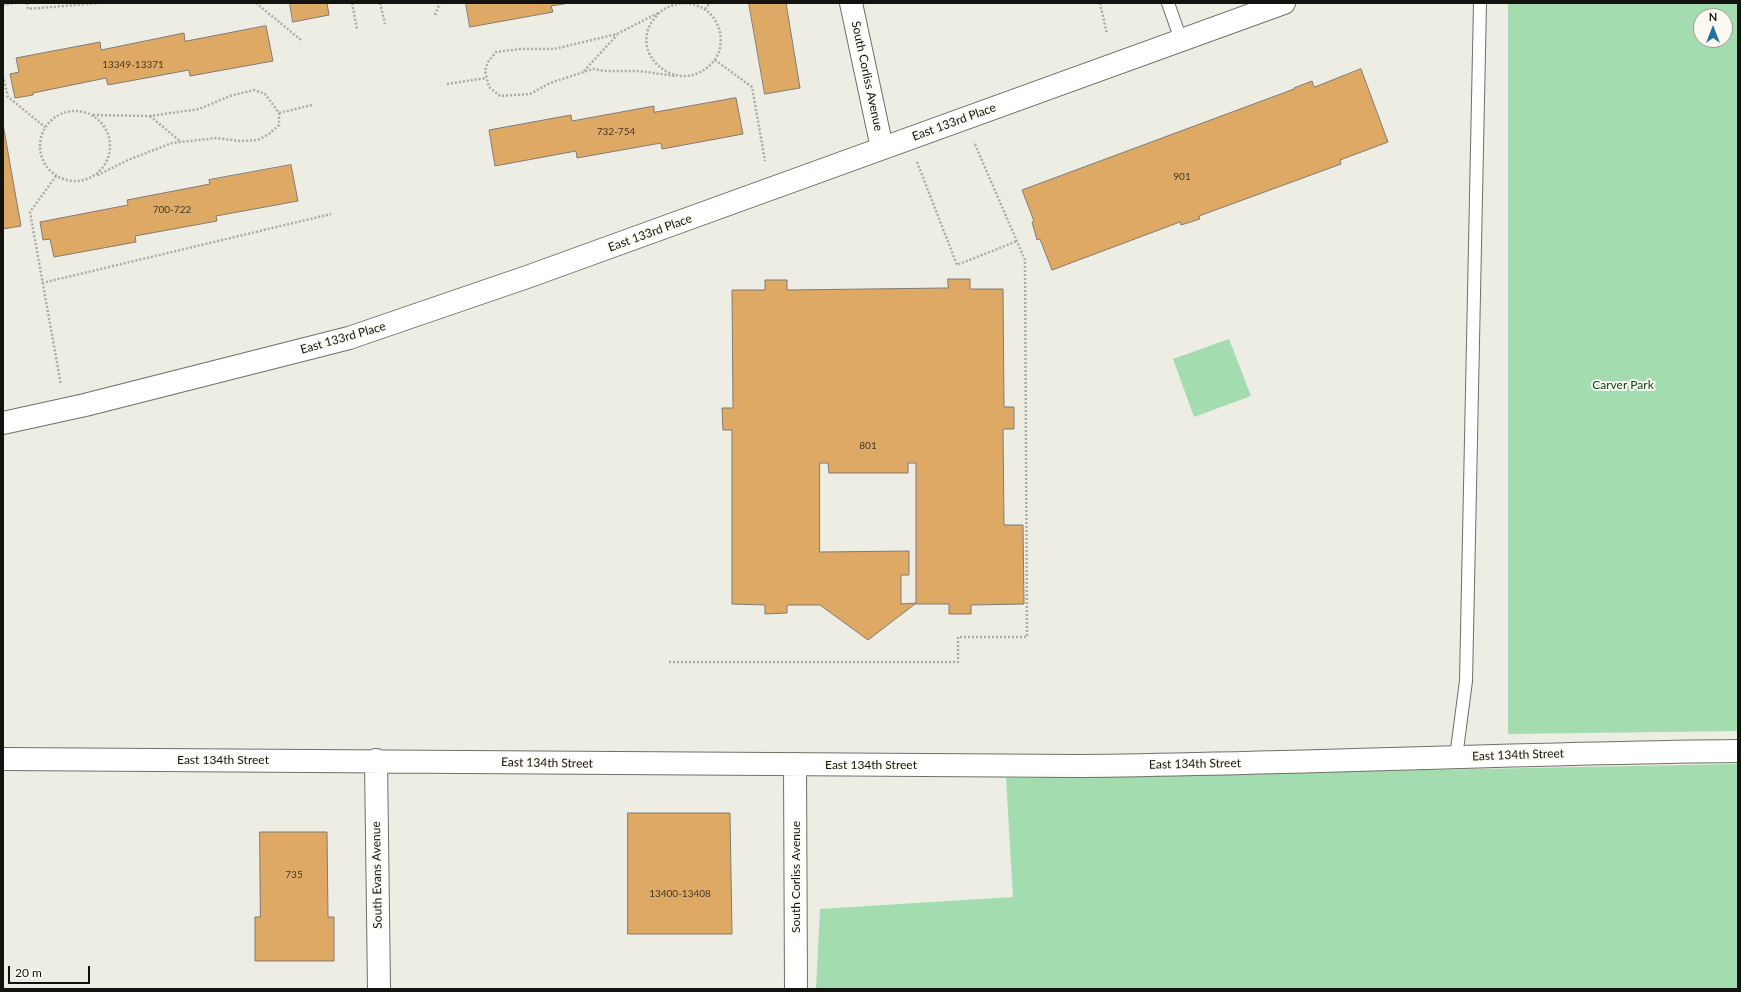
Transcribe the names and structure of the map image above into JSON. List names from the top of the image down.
{
  "streets": {
    "street": [
      "South Corliss Avenue",
      "East 133rd Place",
      "East 134th Street",
      "South Evans Avenue"
    ]
  },
  "crossings": [
    ["South Corliss Avenue", "East 133rd Place"],
    ["South Corliss Avenue", "East 134th Street"],
    ["East 134th Street", "South Evans Avenue"]
  ],
  "parks": ["Carver Park"],
  "house_numbers": [
    "13349-13371",
    "732-754",
    "901",
    "700-722",
    "801",
    "735",
    "13400-13408"
  ],
  "scale_bar": "20 m",
  "north": "top"
}
